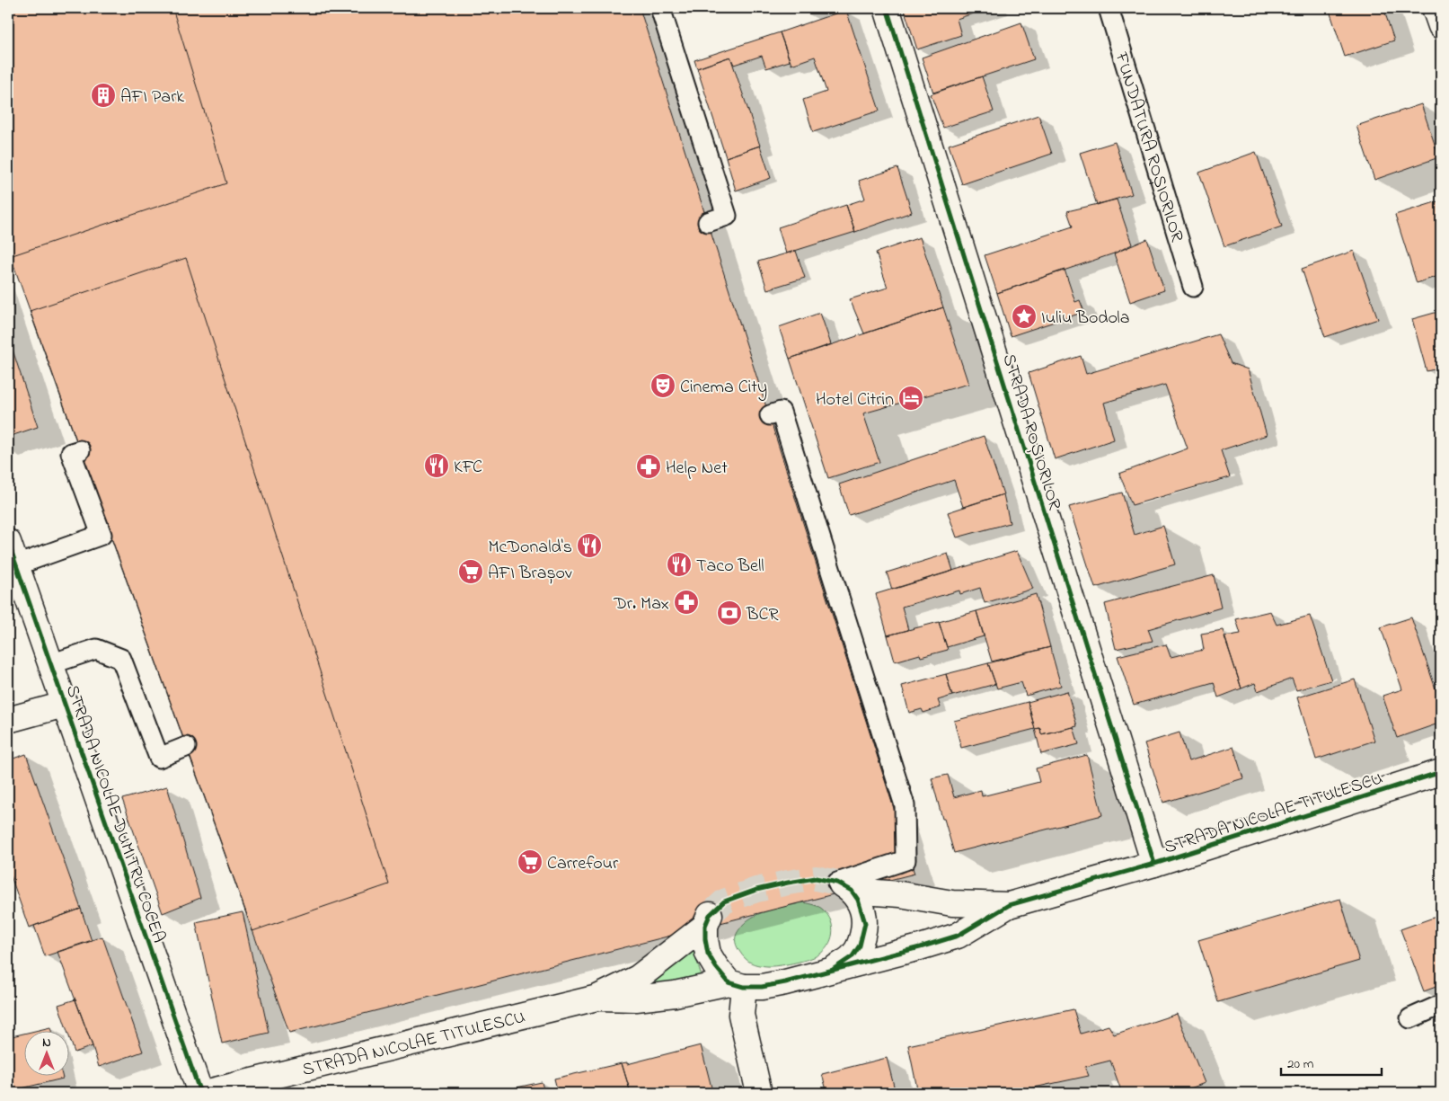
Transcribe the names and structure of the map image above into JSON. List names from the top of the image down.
{
  "streets": {
    "street": ["STRADA ROȘIORILOR", "STRADA NICOLAE TITULESCU", "STRADA NICOLAE DUMITRU COCEA"],
    "lane": ["FUNDĂTURA ROȘIORILOR"]
  },
  "crossings": [
    ["STRADA ROȘIORILOR", "STRADA NICOLAE TITULESCU"]
  ],
  "places": {
    "building": ["AFI Park"],
    "place": ["Iuliu Bodola"],
    "theatre": ["Cinema City"],
    "hotel": ["Hotel Citrin"],
    "restaurant": ["KFC", "McDonald's", "Taco Bell"],
    "pharmacy": ["Help Net", "Dr. Max"],
    "supermarket": ["AFI Brașov", "Carrefour"],
    "bank": ["BCR"]
  },
  "scale_bar": "20 m",
  "north": "top"
}
